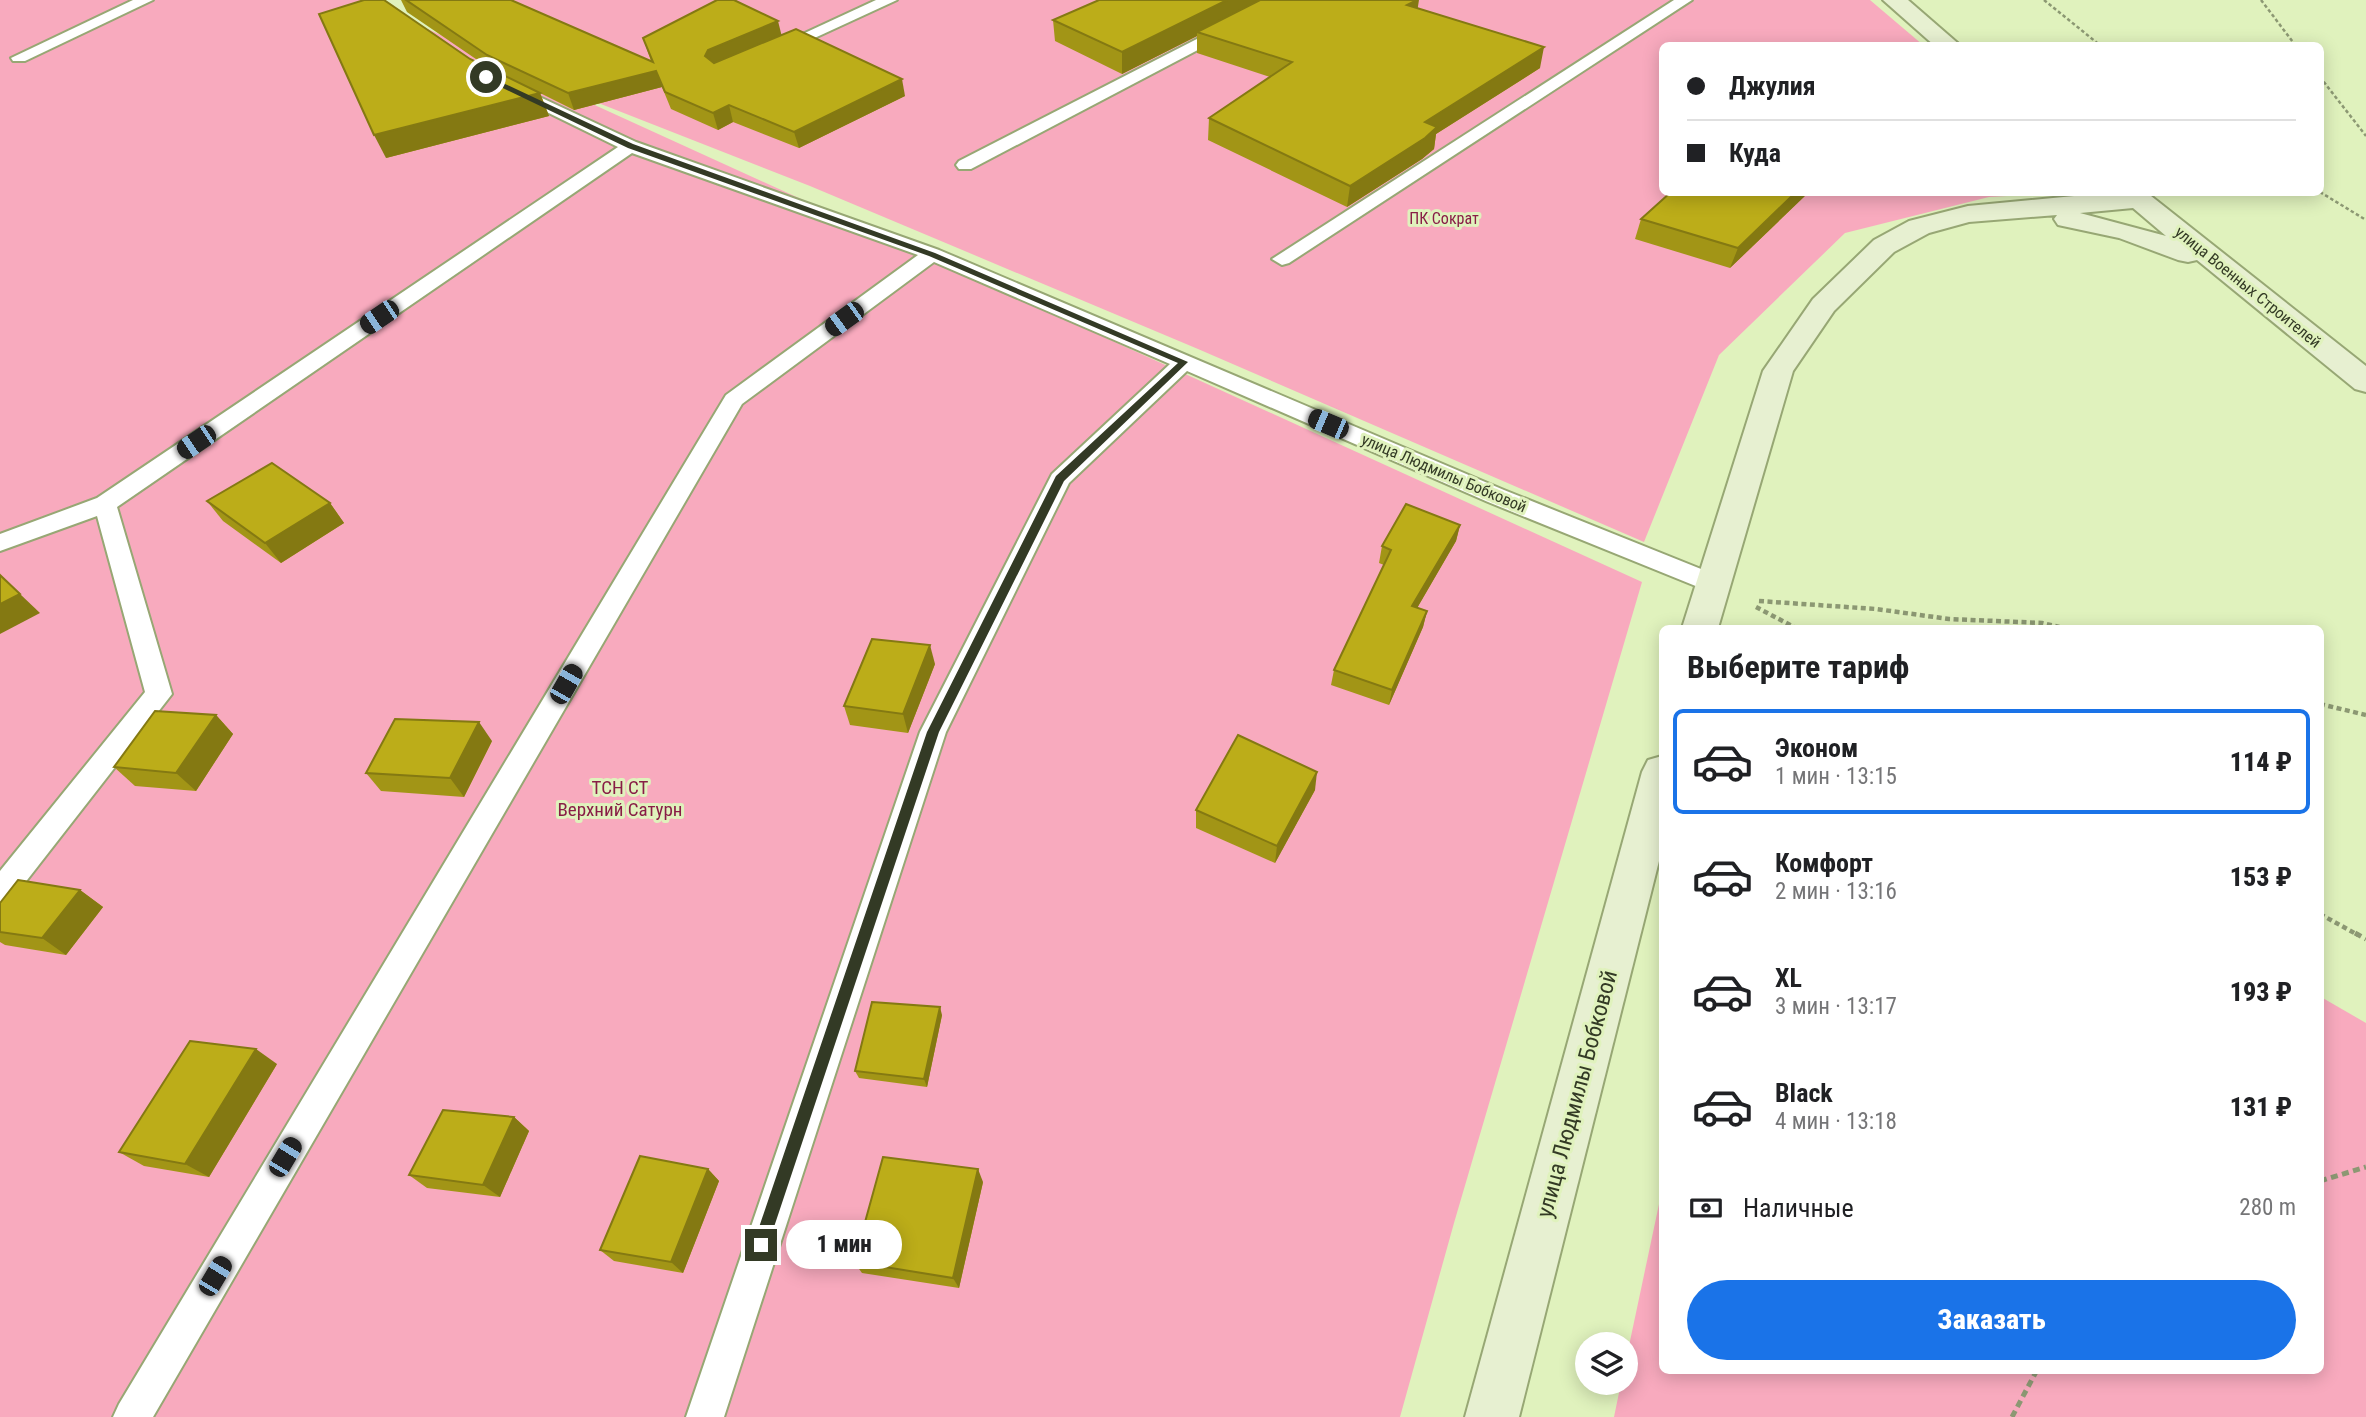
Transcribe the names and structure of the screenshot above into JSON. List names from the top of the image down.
{
  "streets": {
    "main road": ["улица Военных Строителей", "улица Людмилы Бобковой"]
  },
  "parks": ["ПК Сократ", "ТСН СТ Верхний Сатурн"],
  "page": {
    "banner": ["Джулия", "Куда"],
    "heading": "Выберите тариф",
    "list": [
      {
        "name": "Эконом",
        "note": "1 мин · 13:15",
        "value": "114 ₽"
      },
      {
        "name": "Комфорт",
        "note": "2 мин · 13:16",
        "value": "153 ₽"
      },
      {
        "name": "XL",
        "note": "3 мин · 13:17",
        "value": "193 ₽"
      },
      {
        "name": "Black",
        "note": "4 мин · 13:18",
        "value": "131 ₽"
      }
    ],
    "pay": ["Наличные", "280 m"],
    "bubble": "1 мин",
    "buttons": "Заказать"
  }
}
